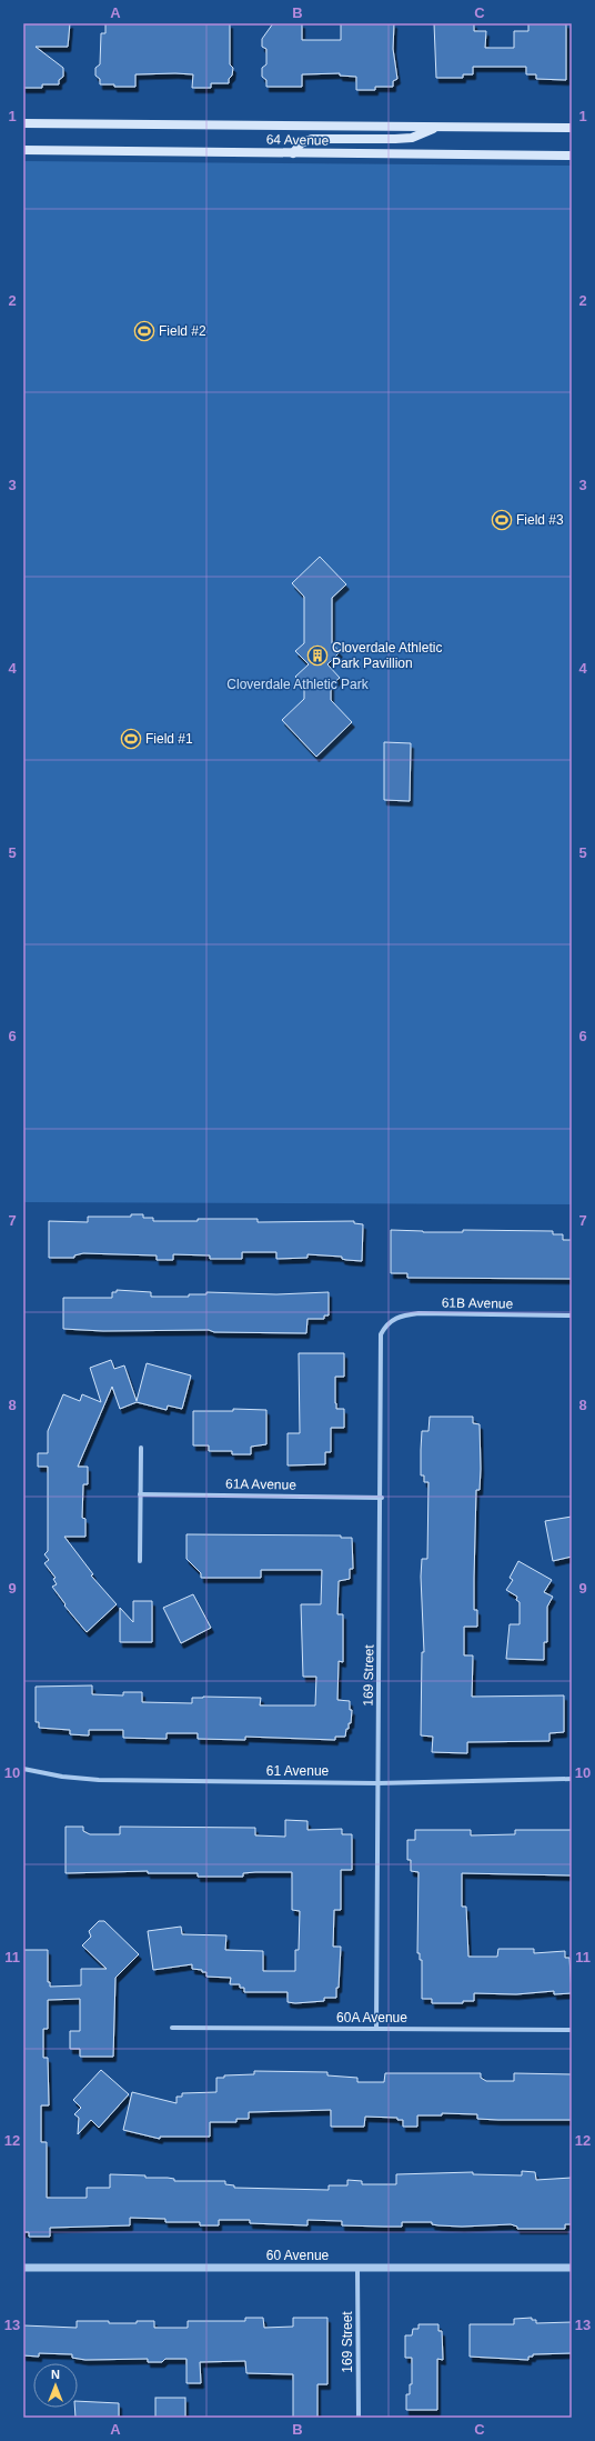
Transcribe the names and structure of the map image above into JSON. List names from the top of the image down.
{
  "streets": {
    "main road": ["64 Avenue"],
    "street": [
      "61B Avenue",
      "61A Avenue",
      "169 Street",
      "61 Avenue",
      "60A Avenue",
      "60 Avenue"
    ]
  },
  "crossings": [
    ["61B Avenue", "169 Street"],
    ["61A Avenue", "169 Street"],
    ["169 Street", "61 Avenue"],
    ["169 Street", "60A Avenue"],
    ["169 Street", "60 Avenue"]
  ],
  "parks": ["Cloverdale Athletic Park"],
  "places": {
    "sports": ["Field #2", "Field #3", "Field #1"],
    "building": ["Cloverdale Athletic Park Pavillion"]
  },
  "north": "top",
  "grid": {
    "columns": ["A", "B", "C"],
    "rows": [
      "1",
      "2",
      "3",
      "4",
      "5",
      "6",
      "7",
      "8",
      "9",
      "10",
      "11",
      "12",
      "13"
    ]
  }
}
